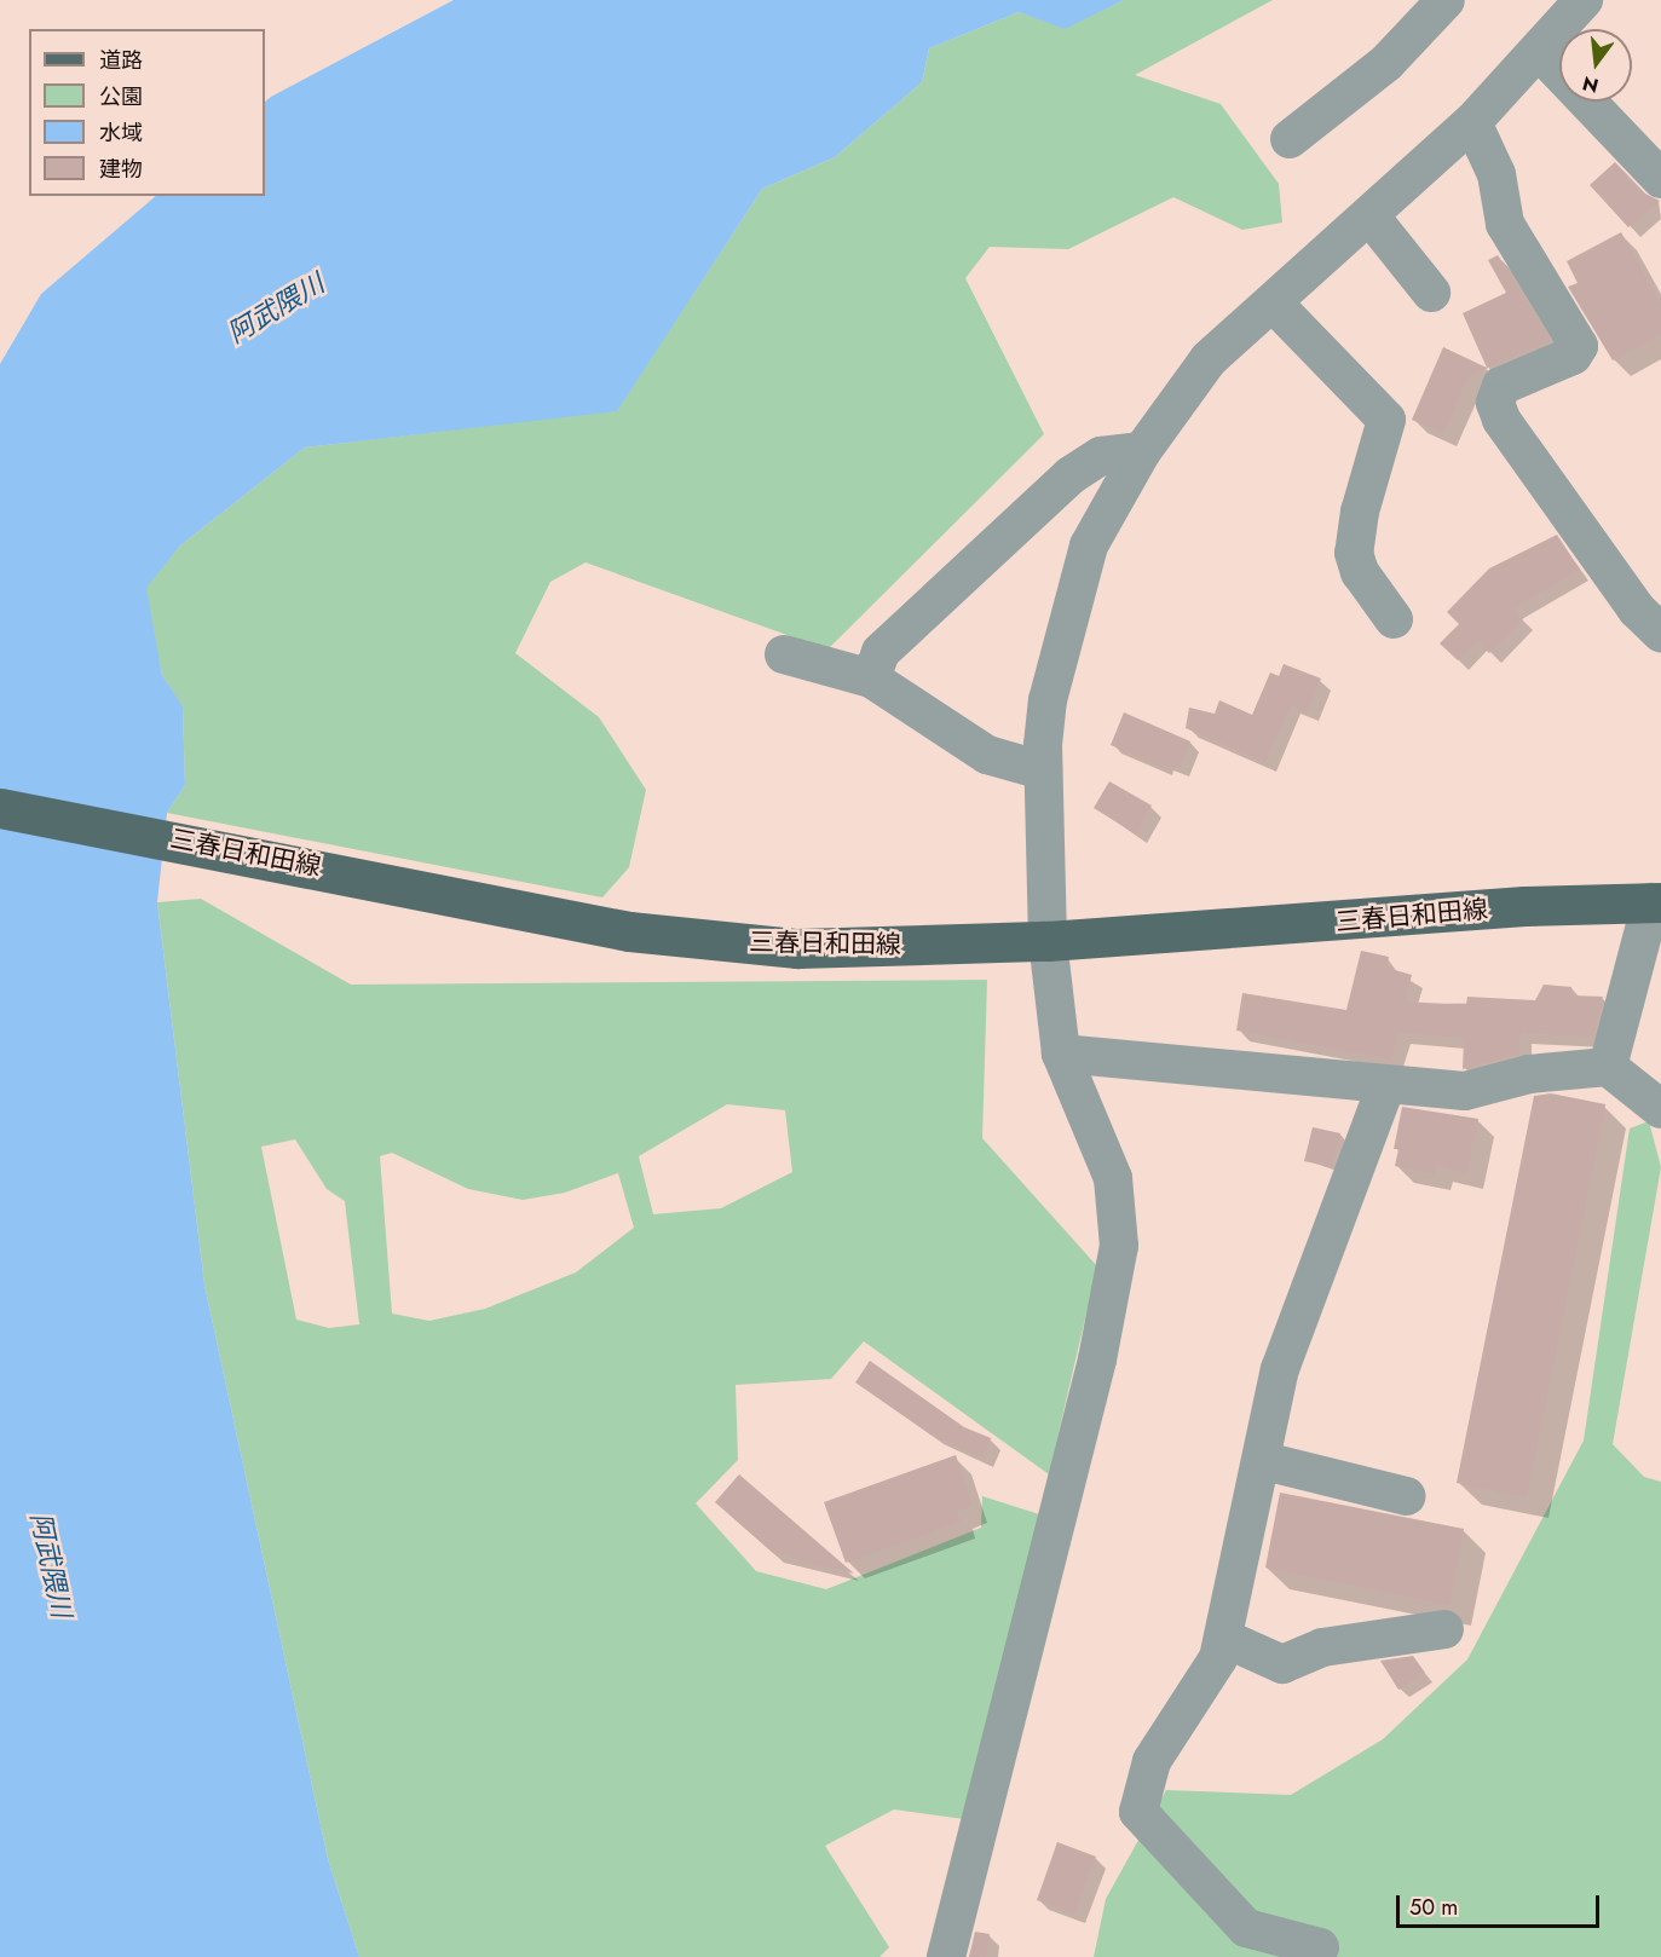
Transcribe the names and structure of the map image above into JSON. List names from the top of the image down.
{
  "streets": {
    "main road": ["三春日和田線"]
  },
  "water": ["阿武隈川"],
  "legend": [
    "道路",
    "公園",
    "水域",
    "建物"
  ],
  "scale_bar": "50 m",
  "north": "bottom"
}
